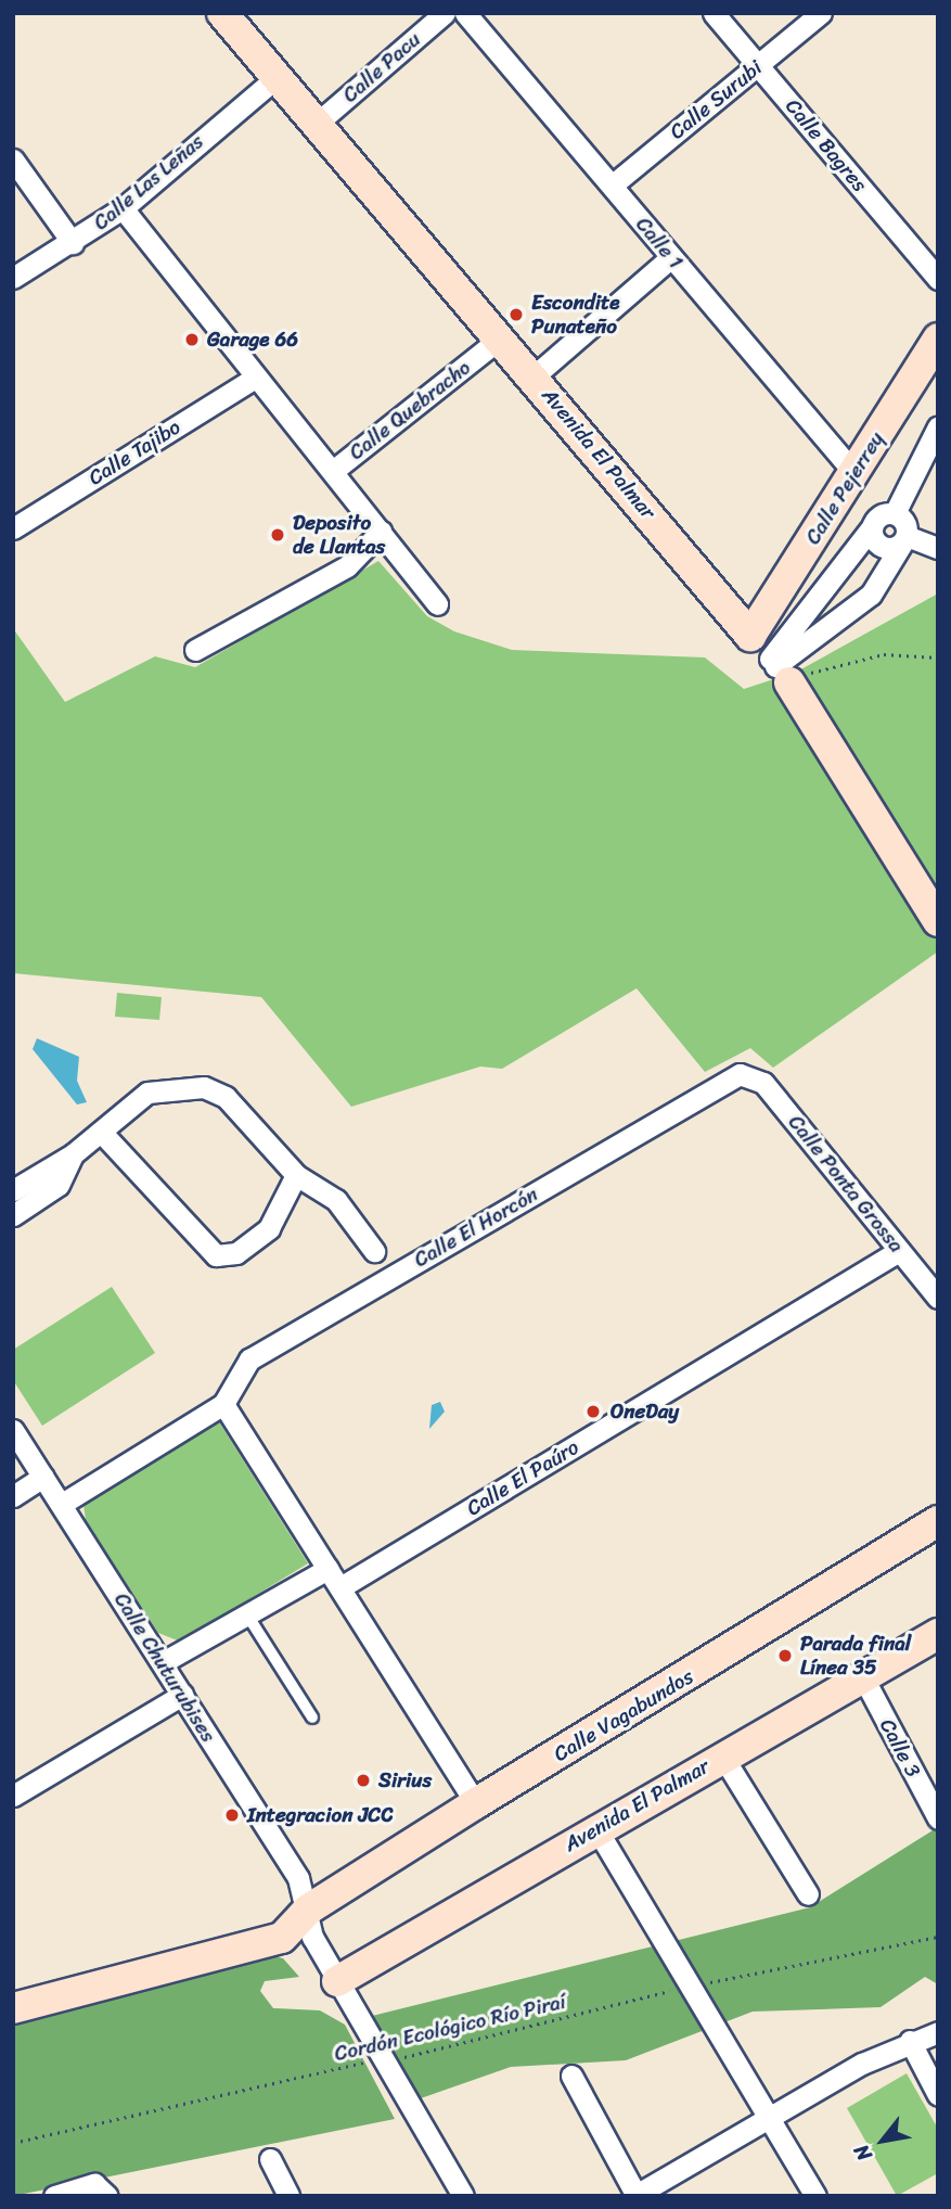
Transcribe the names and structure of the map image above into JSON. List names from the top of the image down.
{
  "streets": {
    "street": [
      "Calle Pacu",
      "Calle Surubi",
      "Calle Bagres",
      "Calle Las Leñas",
      "Calle 1",
      "Calle Quebracho",
      "Calle Tajibo",
      "Avenida El Palmar",
      "Calle Pejerrey",
      "Calle Ponta Grossa",
      "Calle El Horcón",
      "Calle El Paúro",
      "Calle Chuturubises",
      "Calle Vagabundos",
      "Calle 3"
    ],
    "path": ["Cordón Ecológico Río Piraí"]
  },
  "crossings": [
    ["Calle Pacu", "Avenida El Palmar"],
    ["Calle Surubi", "Calle Bagres"],
    ["Calle Surubi", "Calle 1"],
    ["Calle Las Leñas", "Calle Quebracho"],
    ["Calle Las Leñas", "Avenida El Palmar"],
    ["Calle 1", "Calle Pejerrey"],
    ["Calle Quebracho", "Calle Tajibo"],
    ["Calle Quebracho", "Avenida El Palmar"],
    ["Avenida El Palmar", "Calle Pejerrey"],
    ["Avenida El Palmar", "Calle Chuturubises"],
    ["Avenida El Palmar", "Calle 3"],
    ["Calle Ponta Grossa", "Calle El Horcón"],
    ["Calle Ponta Grossa", "Calle El Paúro"],
    ["Calle Chuturubises", "Calle Vagabundos"],
    ["Calle Chuturubises", "Cordón Ecológico Río Piraí"]
  ],
  "places": [
    "Escondite Punateño",
    "Garage 66",
    "Deposito de Llantas",
    "OneDay",
    "Parada final Línea 35",
    "Sirius",
    "Integracion JCC"
  ],
  "north": "bottom left"
}
